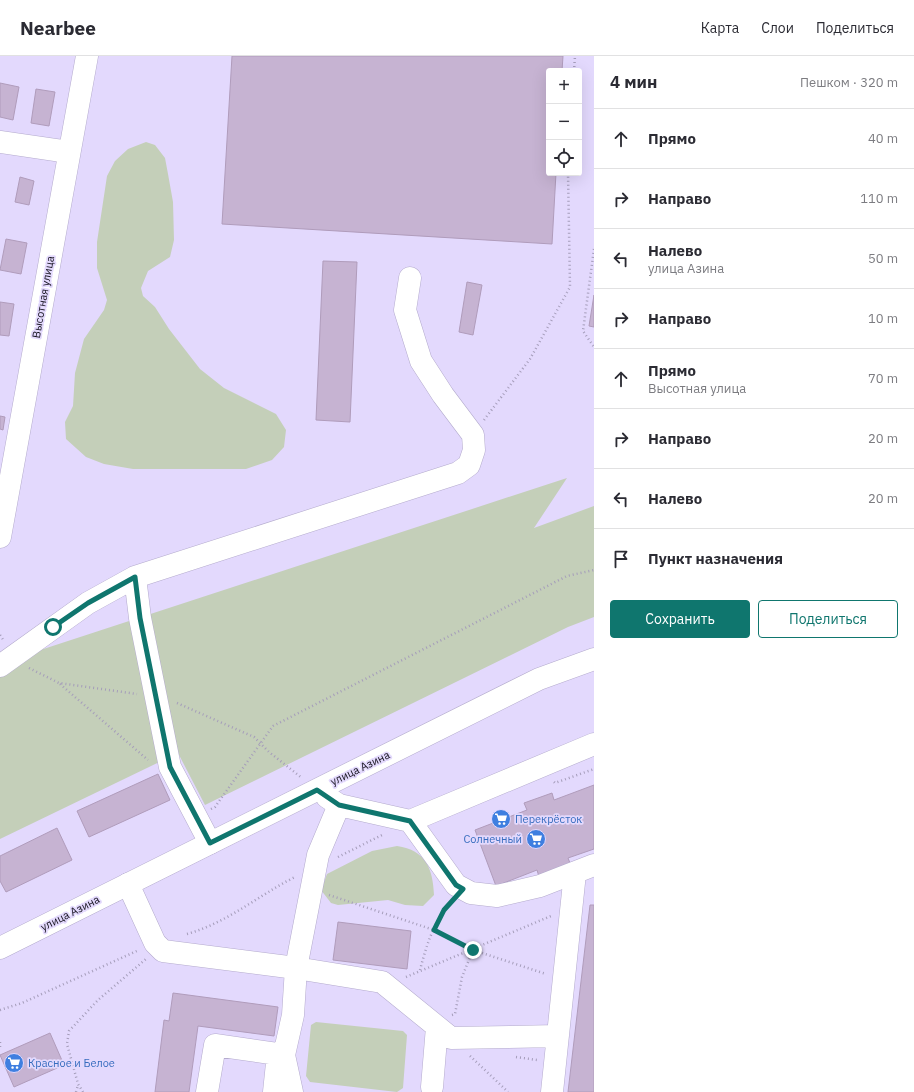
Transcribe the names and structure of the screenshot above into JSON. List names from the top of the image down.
{
  "streets": {
    "street": ["Высотная улица", "улица Азина"]
  },
  "places": {
    "supermarket": ["Перекрёсток", "Солнечный", "Красное и Белое"]
  },
  "page": {
    "header": "Nearbee",
    "nav": ["Карта", "Слои", "Поделиться"],
    "heading": ["4 мин", "Пешком · 320 m"],
    "map_buttons": ["+", "−"],
    "list": [
      ["Прямо", "40 m"],
      ["Направо", "110 m"],
      ["Налево", "улица Азина", "50 m"],
      ["Направо", "10 m"],
      ["Прямо", "Высотная улица", "70 m"],
      ["Направо", "20 m"],
      ["Налево", "20 m"],
      "Пункт назначения"
    ],
    "buttons": ["Сохранить", "Поделиться"]
  }
}
